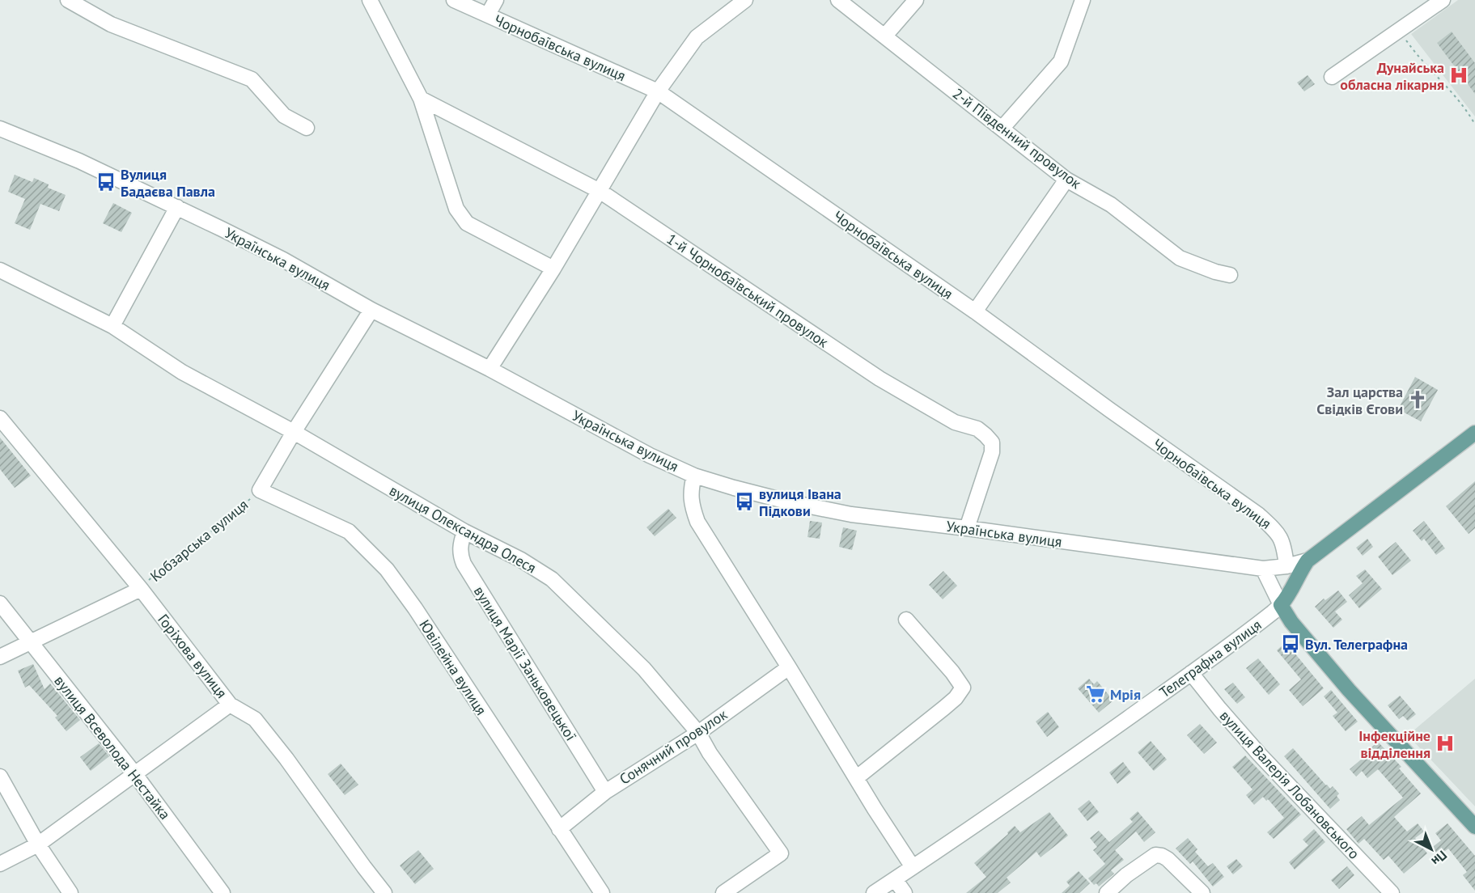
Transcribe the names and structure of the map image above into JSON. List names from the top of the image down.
{
  "streets": {
    "main road": ["Телеграфна вулиця"],
    "street": [
      "Чорнобаївська вулиця",
      "2-й Південний провулок",
      "Українська вулиця",
      "1-й Чорнобаївський провулок",
      "вулиця Олександра Олеся",
      "Кобзарська вулиця",
      "Горіхова вулиця",
      "вулиця Марії Заньковецької",
      "Ювілейна вулиця",
      "Сонячний провулок",
      "вулиця Всеволода Нестайка",
      "вулиця Валерія Лобановського"
    ]
  },
  "crossings": [
    ["Чорнобаївська вулиця", "Українська вулиця"],
    ["Українська вулиця", "1-й Чорнобаївський провулок"],
    ["Українська вулиця", "Кобзарська вулиця"],
    ["Українська вулиця", "Телеграфна вулиця"],
    ["вулиця Олександра Олеся", "Кобзарська вулиця"],
    ["вулиця Олександра Олеся", "вулиця Марії Заньковецької"],
    ["вулиця Олександра Олеся", "Сонячний провулок"],
    ["Кобзарська вулиця", "Горіхова вулиця"],
    ["Кобзарська вулиця", "Ювілейна вулиця"],
    ["Кобзарська вулиця", "вулиця Всеволода Нестайка"],
    ["Телеграфна вулиця", "вулиця Валерія Лобановського"],
    ["вулиця Марії Заньковецької", "Сонячний провулок"],
    ["Ювілейна вулиця", "Сонячний провулок"]
  ],
  "places": {
    "hospital": ["Дунайська обласна лікарня", "Інфекційне відділення"],
    "bus stop": ["Вулиця Бадаєва Павла", "вулиця Івана Підкови", "Вул. Телеграфна"],
    "church": ["Зал царства Свідків Єгови"],
    "supermarket": ["Мрія"]
  },
  "north": "bottom right"
}
